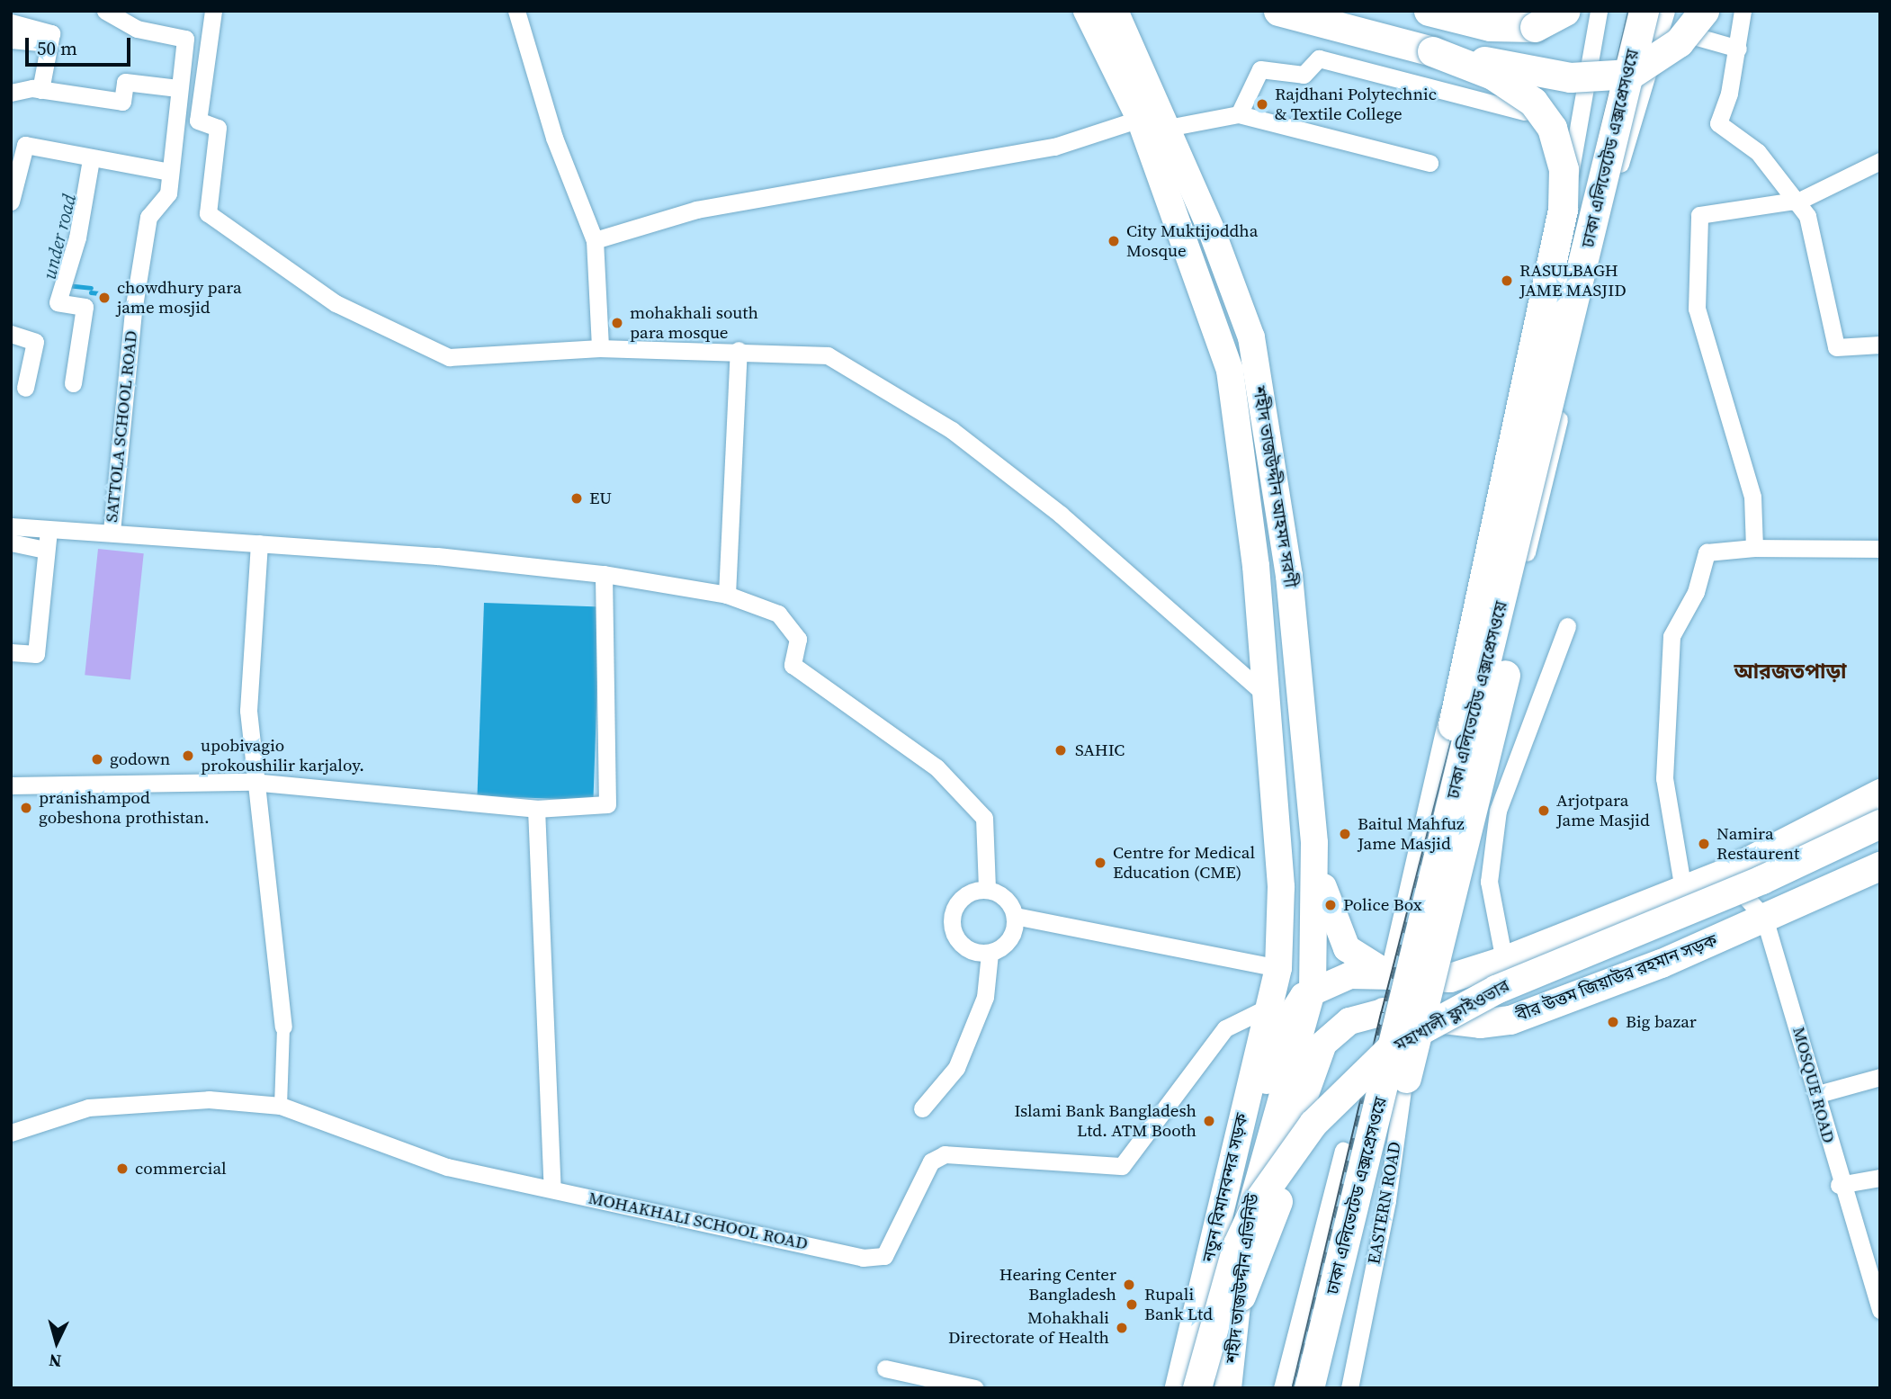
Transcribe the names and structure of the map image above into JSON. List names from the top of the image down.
{
  "streets": {
    "highway": ["ঢাকা এলিভেটেড এক্সপ্রেসওয়ে", "বীর উত্তম জিয়াউর রহমান সড়ক", "মহাখালী ফ্লাইওভার"],
    "main road": ["শহীদ তাজউদ্দীন আহমদ সরণী", "নতুন বিমানবন্দর সড়ক", "শহীদ তাজউদ্দীন এভিনিউ"],
    "street": [
      "SATTOLA SCHOOL ROAD",
      "MOSQUE ROAD",
      "EASTERN ROAD",
      "MOHAKHALI SCHOOL ROAD"
    ]
  },
  "crossings": [
    ["শহীদ তাজউদ্দীন আহমদ সরণী", "নতুন বিমানবন্দর সড়ক"],
    ["শহীদ তাজউদ্দীন আহমদ সরণী", "MOHAKHALI SCHOOL ROAD"],
    ["শহীদ তাজউদ্দীন আহমদ সরণী", "শহীদ তাজউদ্দীন এভিনিউ"],
    ["বীর উত্তম জিয়াউর রহমান সড়ক", "মহাখালী ফ্লাইওভার"],
    ["বীর উত্তম জিয়াউর রহমান সড়ক", "MOSQUE ROAD"],
    ["বীর উত্তম জিয়াউর রহমান সড়ক", "EASTERN ROAD"],
    ["বীর উত্তম জিয়াউর রহমান সড়ক", "শহীদ তাজউদ্দীন এভিনিউ"],
    ["মহাখালী ফ্লাইওভার", "শহীদ তাজউদ্দীন এভিনিউ"],
    ["নতুন বিমানবন্দর সড়ক", "MOHAKHALI SCHOOL ROAD"]
  ],
  "districts": ["আরজতপাড়া"],
  "water": ["under road"],
  "places": [
    "Rajdhani Polytechnic & Textile College",
    "City Muktijoddha Mosque",
    "RASULBAGH JAME MASJID",
    "chowdhury para jame mosjid",
    "mohakhali south para mosque",
    "EU",
    "SAHIC",
    "upobivagio prokoushilir karjaloy.",
    "godown",
    "pranishampod gobeshona prothistan.",
    "Arjotpara Jame Masjid",
    "Baitul Mahfuz Jame Masjid",
    "Namira Restaurent",
    "Centre for Medical Education (CME)",
    "Police Box",
    "Big bazar",
    "Islami Bank Bangladesh Ltd. ATM Booth",
    "commercial",
    "Hearing Center Bangladesh",
    "Rupali Bank Ltd",
    "Mohakhali Directorate of Health"
  ],
  "scale_bar": "50 m",
  "north": "bottom"
}
